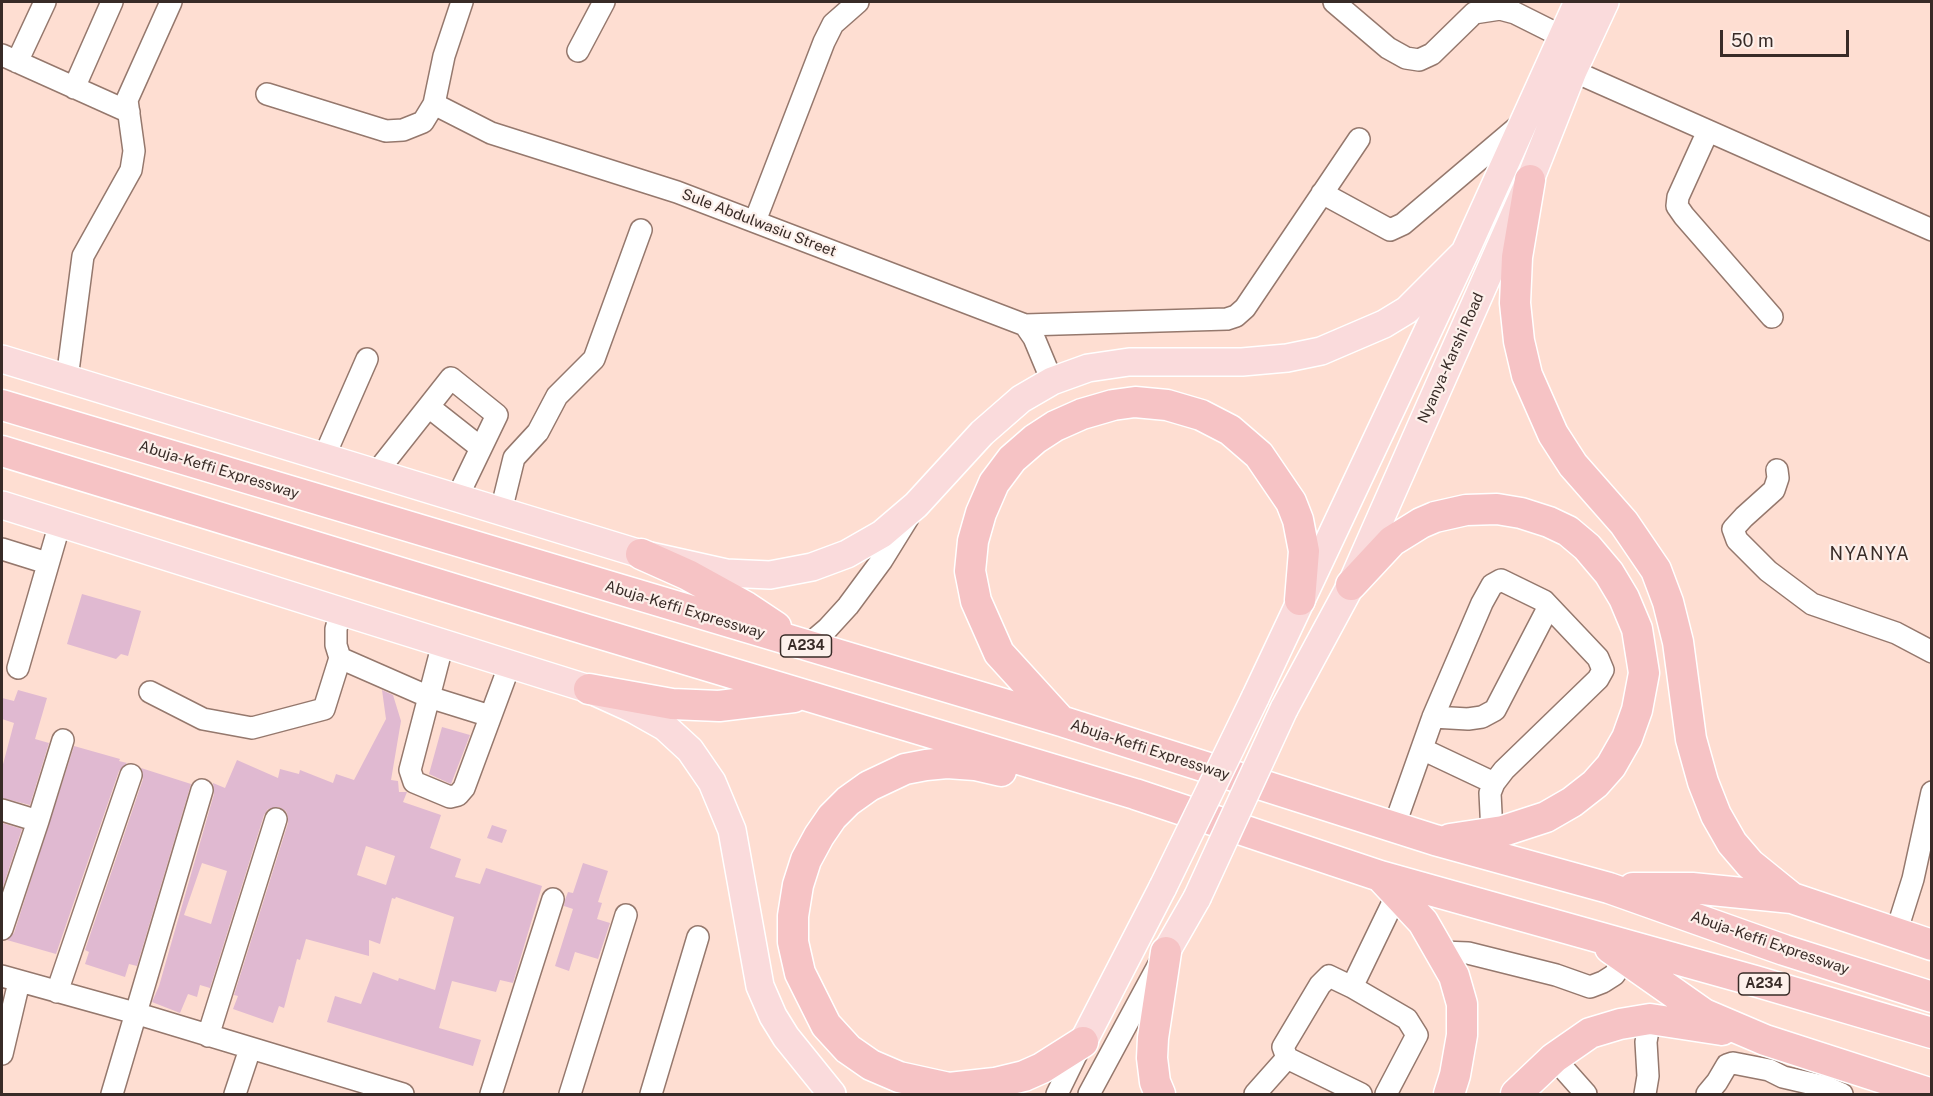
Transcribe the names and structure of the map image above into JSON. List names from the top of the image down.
{
  "streets": {
    "highway": ["Abuja-Keffi Expressway", "A234"],
    "main road": ["Nyanya-Karshi Road"],
    "street": ["Sule Abdulwasiu Street"]
  },
  "districts": ["NYANYA"],
  "scale_bar": "50 m"
}
